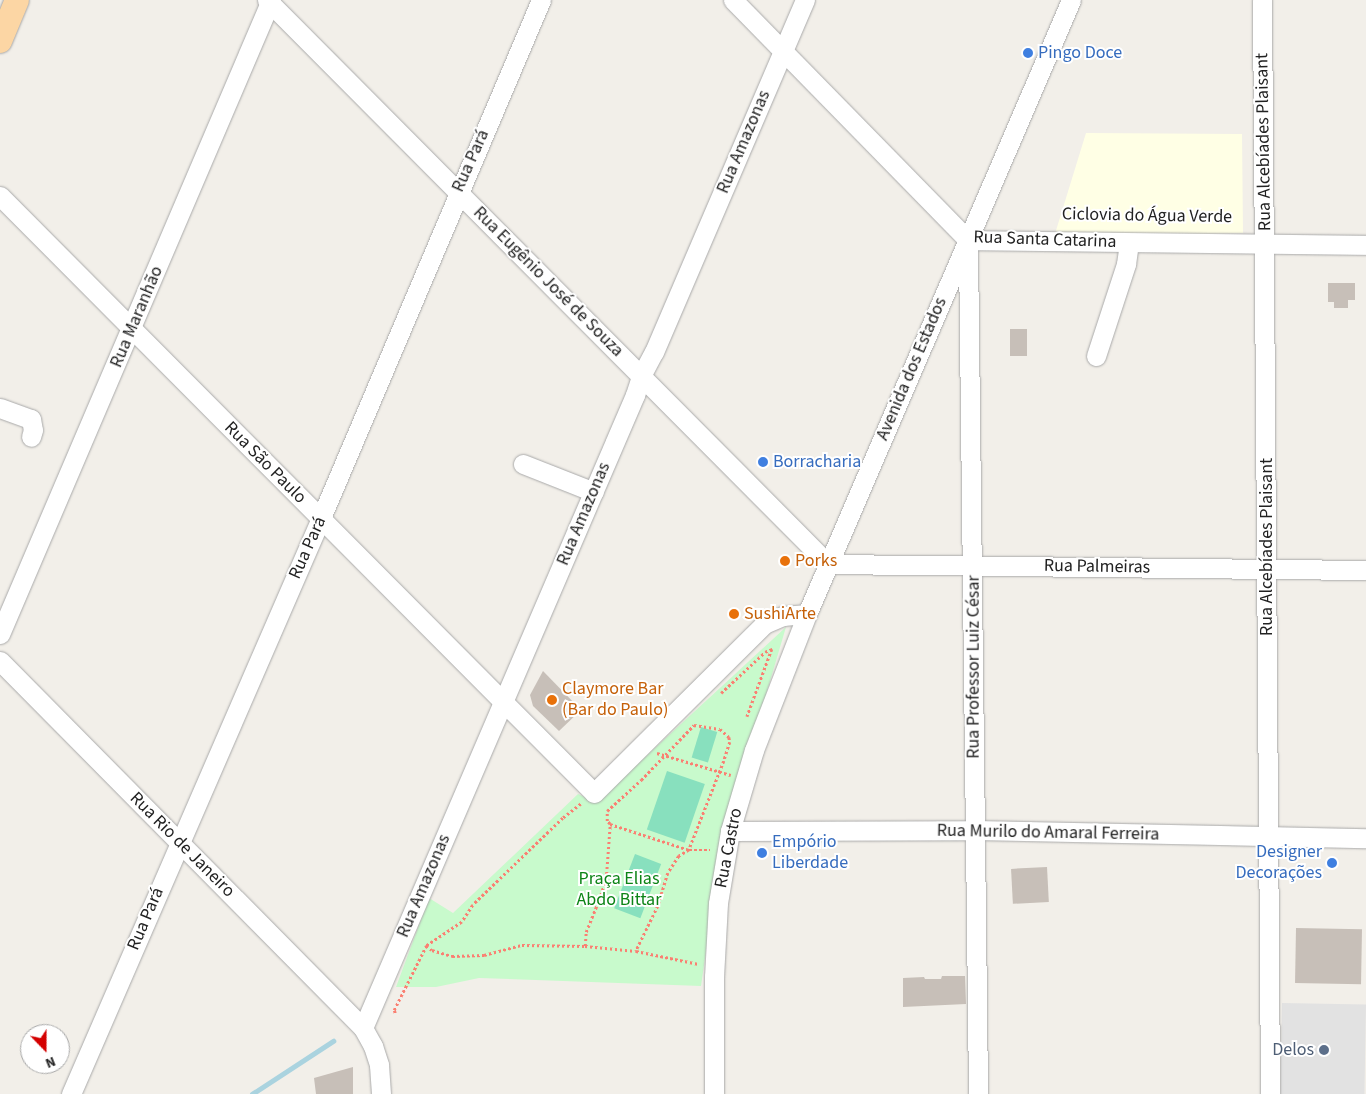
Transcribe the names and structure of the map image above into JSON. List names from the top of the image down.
{
  "streets": {
    "street": [
      "Rua Amazonas",
      "Rua Alcebíades Plaisant",
      "Rua Pará",
      "Rua Santa Catarina",
      "Rua Eugênio José de Souza",
      "Rua Maranhão",
      "Avenida dos Estados",
      "Rua São Paulo",
      "Rua Palmeiras",
      "Rua Professor Luiz César",
      "Rua Murilo do Amaral Ferreira",
      "Rua Rio de Janeiro",
      "Rua Castro"
    ]
  },
  "crossings": [
    ["Rua Amazonas", "Rua Santa Catarina"],
    ["Rua Amazonas", "Rua Eugênio José de Souza"],
    ["Rua Amazonas", "Rua São Paulo"],
    ["Rua Amazonas", "Rua Rio de Janeiro"],
    ["Rua Alcebíades Plaisant", "Rua Santa Catarina"],
    ["Rua Alcebíades Plaisant", "Rua Palmeiras"],
    ["Rua Alcebíades Plaisant", "Rua Murilo do Amaral Ferreira"],
    ["Rua Pará", "Rua Eugênio José de Souza"],
    ["Rua Pará", "Rua São Paulo"],
    ["Rua Pará", "Rua Rio de Janeiro"],
    ["Rua Santa Catarina", "Avenida dos Estados"],
    ["Rua Santa Catarina", "Rua Professor Luiz César"],
    ["Rua Eugênio José de Souza", "Rua Maranhão"],
    ["Rua Eugênio José de Souza", "Avenida dos Estados"],
    ["Rua Eugênio José de Souza", "Rua Palmeiras"],
    ["Rua Maranhão", "Rua São Paulo"],
    ["Avenida dos Estados", "Rua Palmeiras"],
    ["Avenida dos Estados", "Rua Professor Luiz César"],
    ["Avenida dos Estados", "Rua Castro"],
    ["Rua Palmeiras", "Rua Professor Luiz César"],
    ["Rua Professor Luiz César", "Rua Murilo do Amaral Ferreira"],
    ["Rua Murilo do Amaral Ferreira", "Rua Castro"]
  ],
  "parks": ["Praça Elias Abdo Bittar"],
  "places": [
    "Pingo Doce",
    "Borracharia",
    "Porks",
    "SushiArte",
    "Claymore Bar (Bar do Paulo)",
    "Empório Liberdade",
    "Designer Decorações",
    "Delos"
  ],
  "north": "bottom"
}
